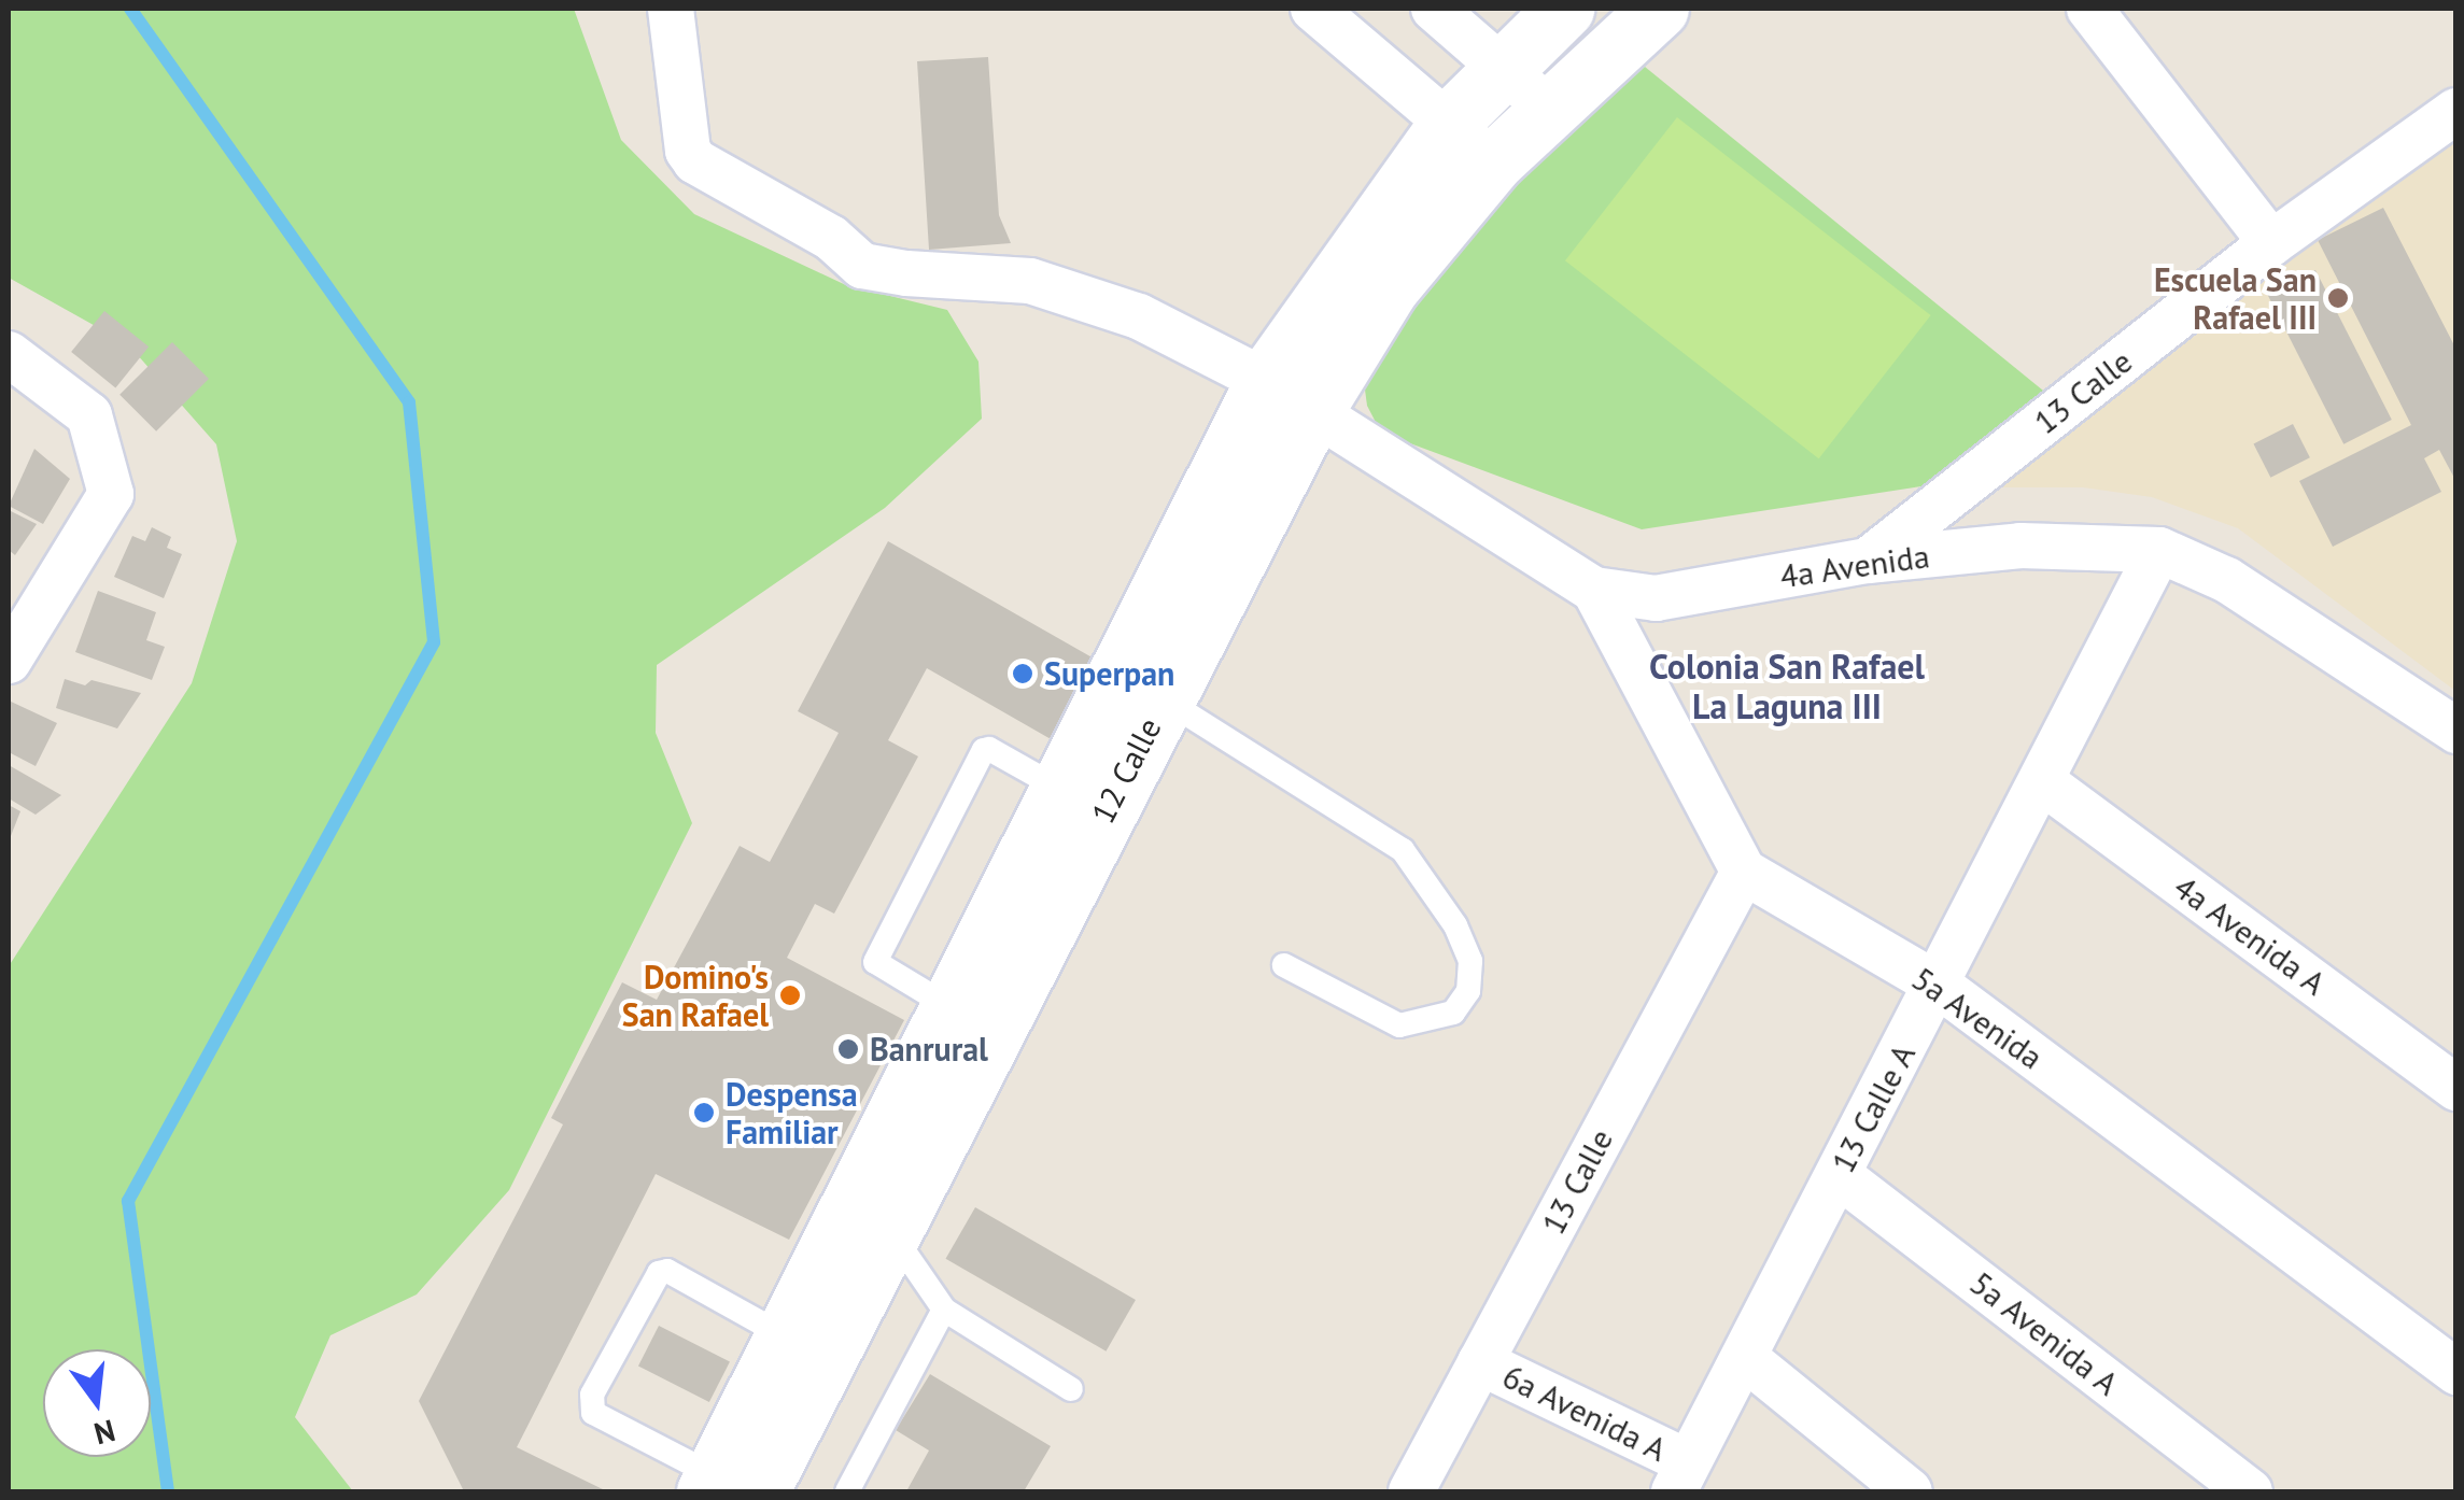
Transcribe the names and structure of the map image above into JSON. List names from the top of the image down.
{
  "streets": {
    "main road": ["12 Calle"],
    "street": [
      "13 Calle",
      "4a Avenida",
      "4a Avenida A",
      "5a Avenida",
      "13 Calle A",
      "5a Avenida A",
      "6a Avenida A"
    ]
  },
  "crossings": [
    ["13 Calle", "4a Avenida"],
    ["13 Calle", "5a Avenida"],
    ["13 Calle", "6a Avenida A"],
    ["4a Avenida", "12 Calle"],
    ["4a Avenida", "13 Calle A"],
    ["4a Avenida A", "13 Calle A"],
    ["5a Avenida", "13 Calle A"],
    ["13 Calle A", "5a Avenida A"],
    ["13 Calle A", "6a Avenida A"]
  ],
  "districts": ["Colonia San Rafael La Laguna III"],
  "places": [
    "Escuela San Rafael III",
    "Superpan",
    "Domino's San Rafael",
    "Banrural",
    "Despensa Familiar"
  ],
  "north": "bottom"
}
